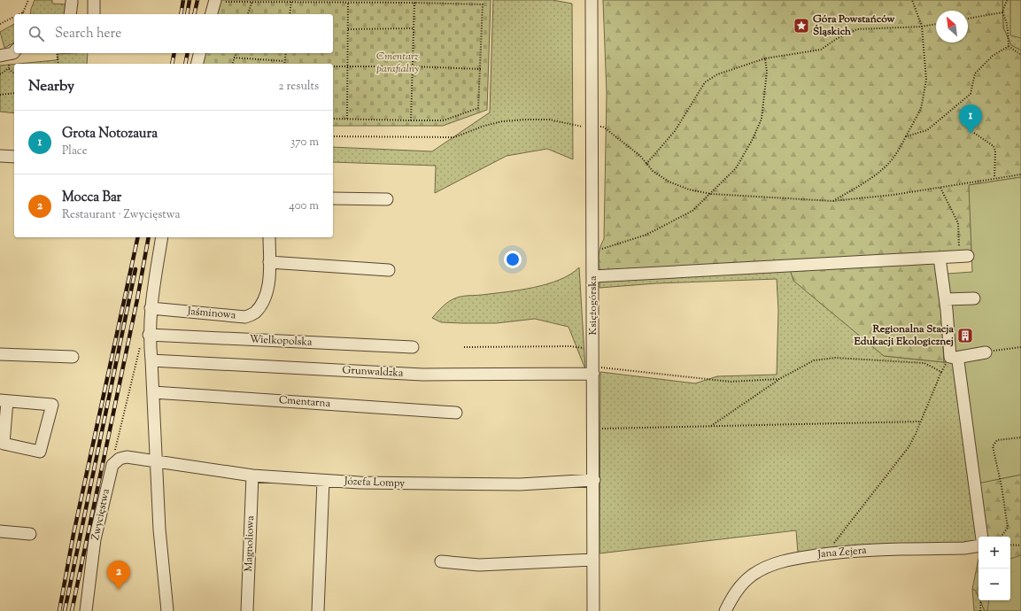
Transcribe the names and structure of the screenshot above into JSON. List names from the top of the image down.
{
  "streets": {
    "street": [
      "Księżogórska",
      "Jaśminowa",
      "Wielkopolska",
      "Grunwaldzka",
      "Cmentarna",
      "Józefa Lompy",
      "Zwycięstwa",
      "Magnoliowa",
      "Jana Zejera"
    ]
  },
  "crossings": [
    ["Księżogórska", "Grunwaldzka"],
    ["Księżogórska", "Józefa Lompy"],
    ["Józefa Lompy", "Zwycięstwa"],
    ["Józefa Lompy", "Magnoliowa"]
  ],
  "parks": ["Cmentarz parafialny"],
  "places": {
    "place": ["Góra Powstańców Śląskich"],
    "building": ["Regionalna Stacja Edukacji Ekologicznej"]
  },
  "north": "top left",
  "page": {
    "search": "Search here",
    "heading": ["Nearby", "2 results"],
    "pins": ["1", "2"],
    "list": [
      {
        "mark": "1",
        "name": "Grota Notozaura",
        "note": "Place",
        "value": "370 m"
      },
      {
        "mark": "2",
        "name": "Mocca Bar",
        "note": "Restaurant · Zwycięstwa",
        "value": "400 m"
      }
    ],
    "map_buttons": ["+", "−"]
  }
}
